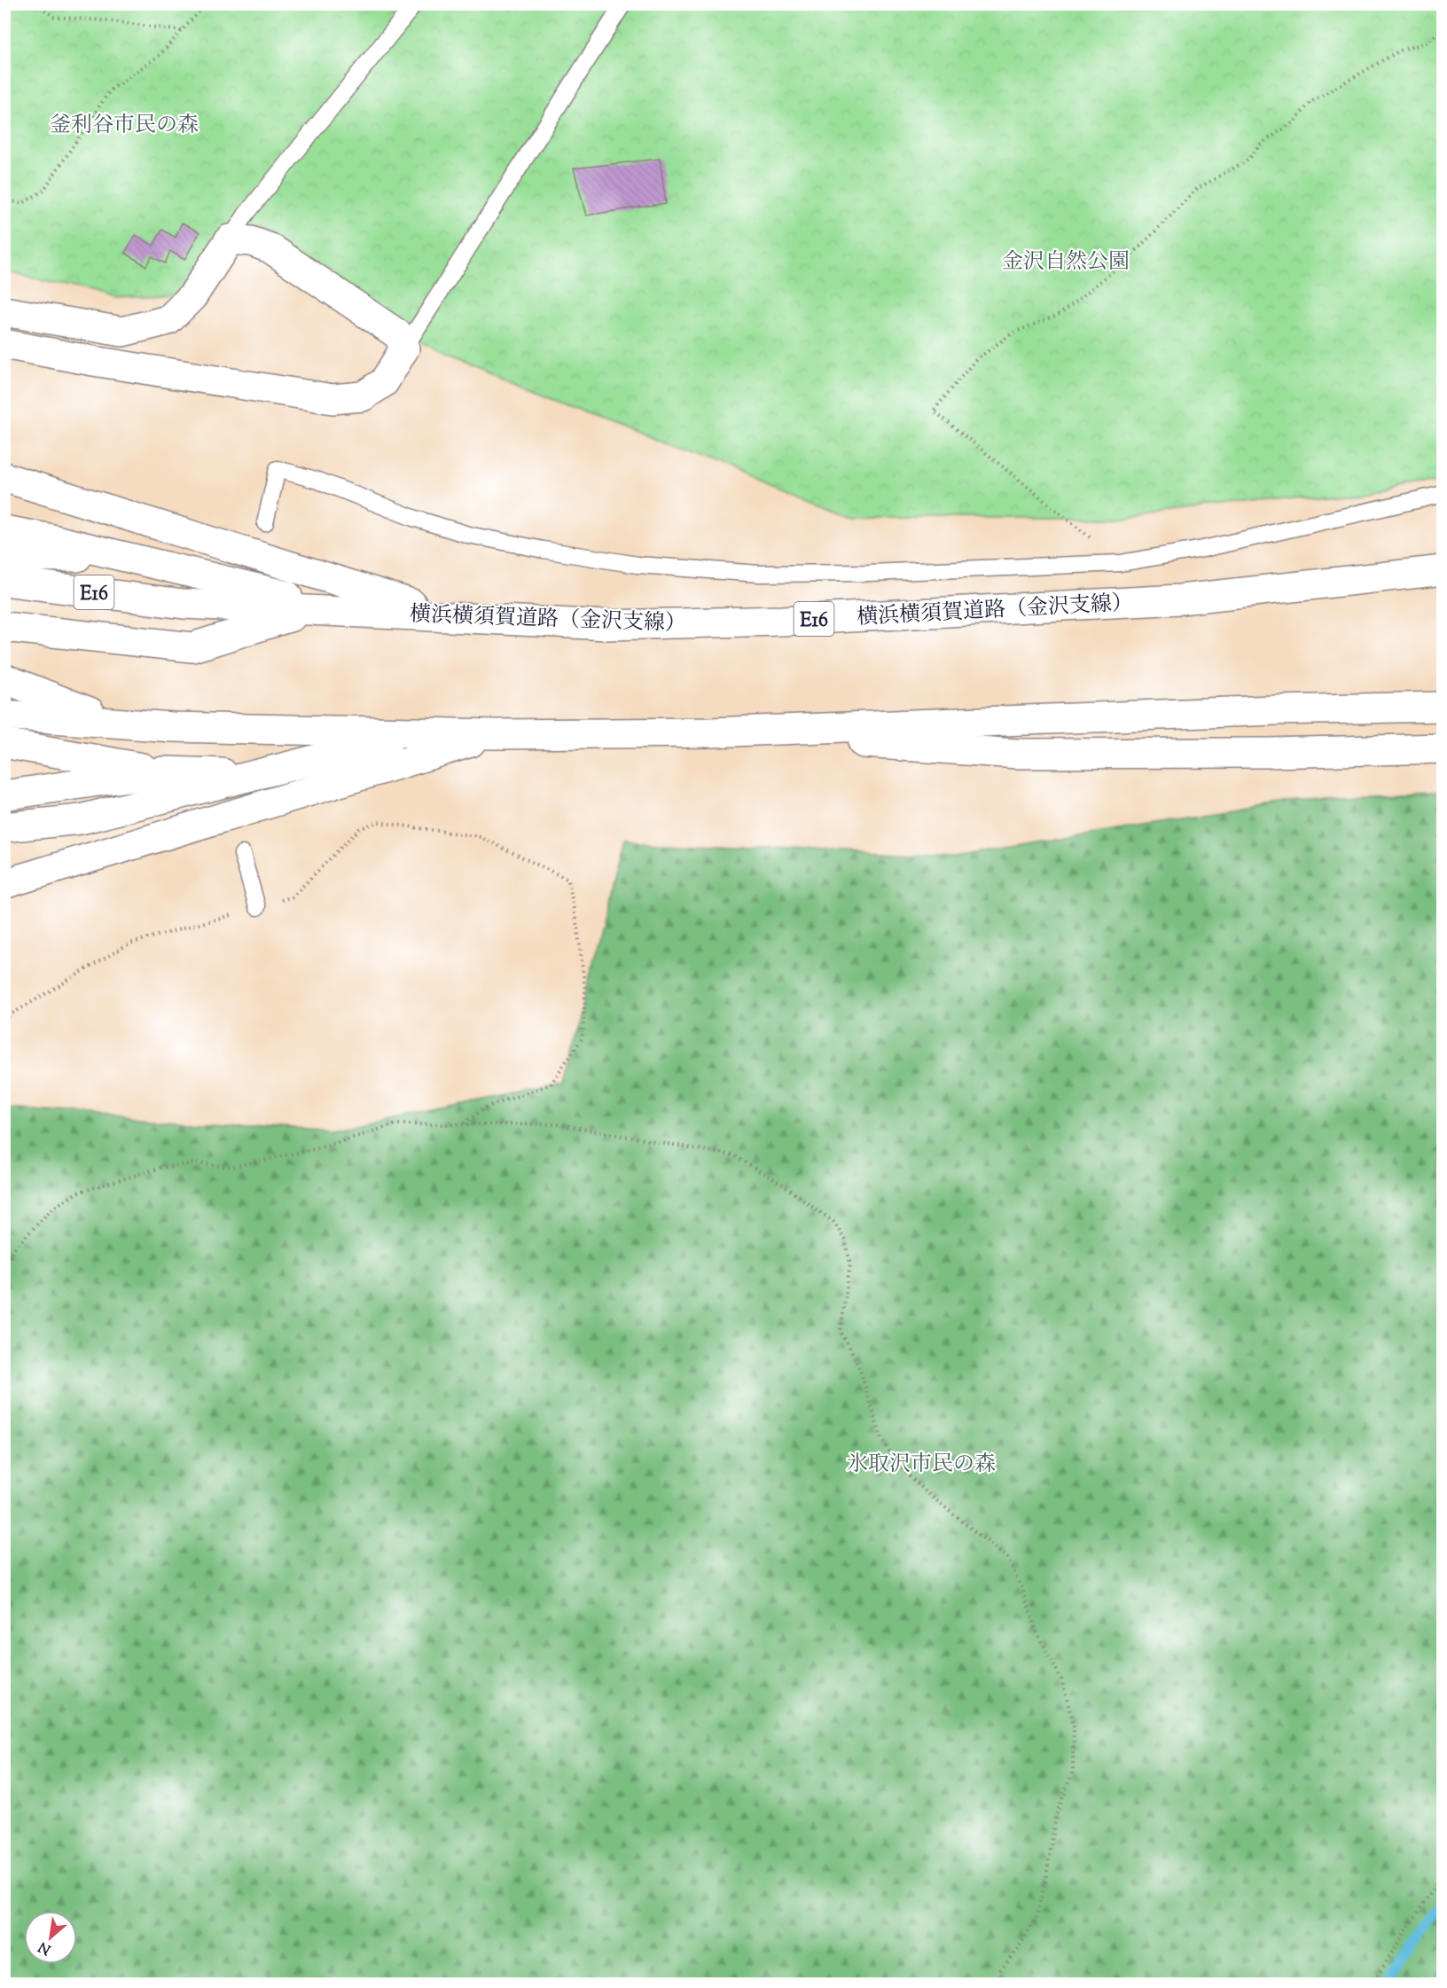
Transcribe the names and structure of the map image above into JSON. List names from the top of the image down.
{
  "streets": {
    "highway": ["E16", "横浜横須賀道路（金沢支線）"]
  },
  "parks": ["釜利谷市民の森", "金沢自然公園", "氷取沢市民の森"],
  "north": "bottom left"
}
